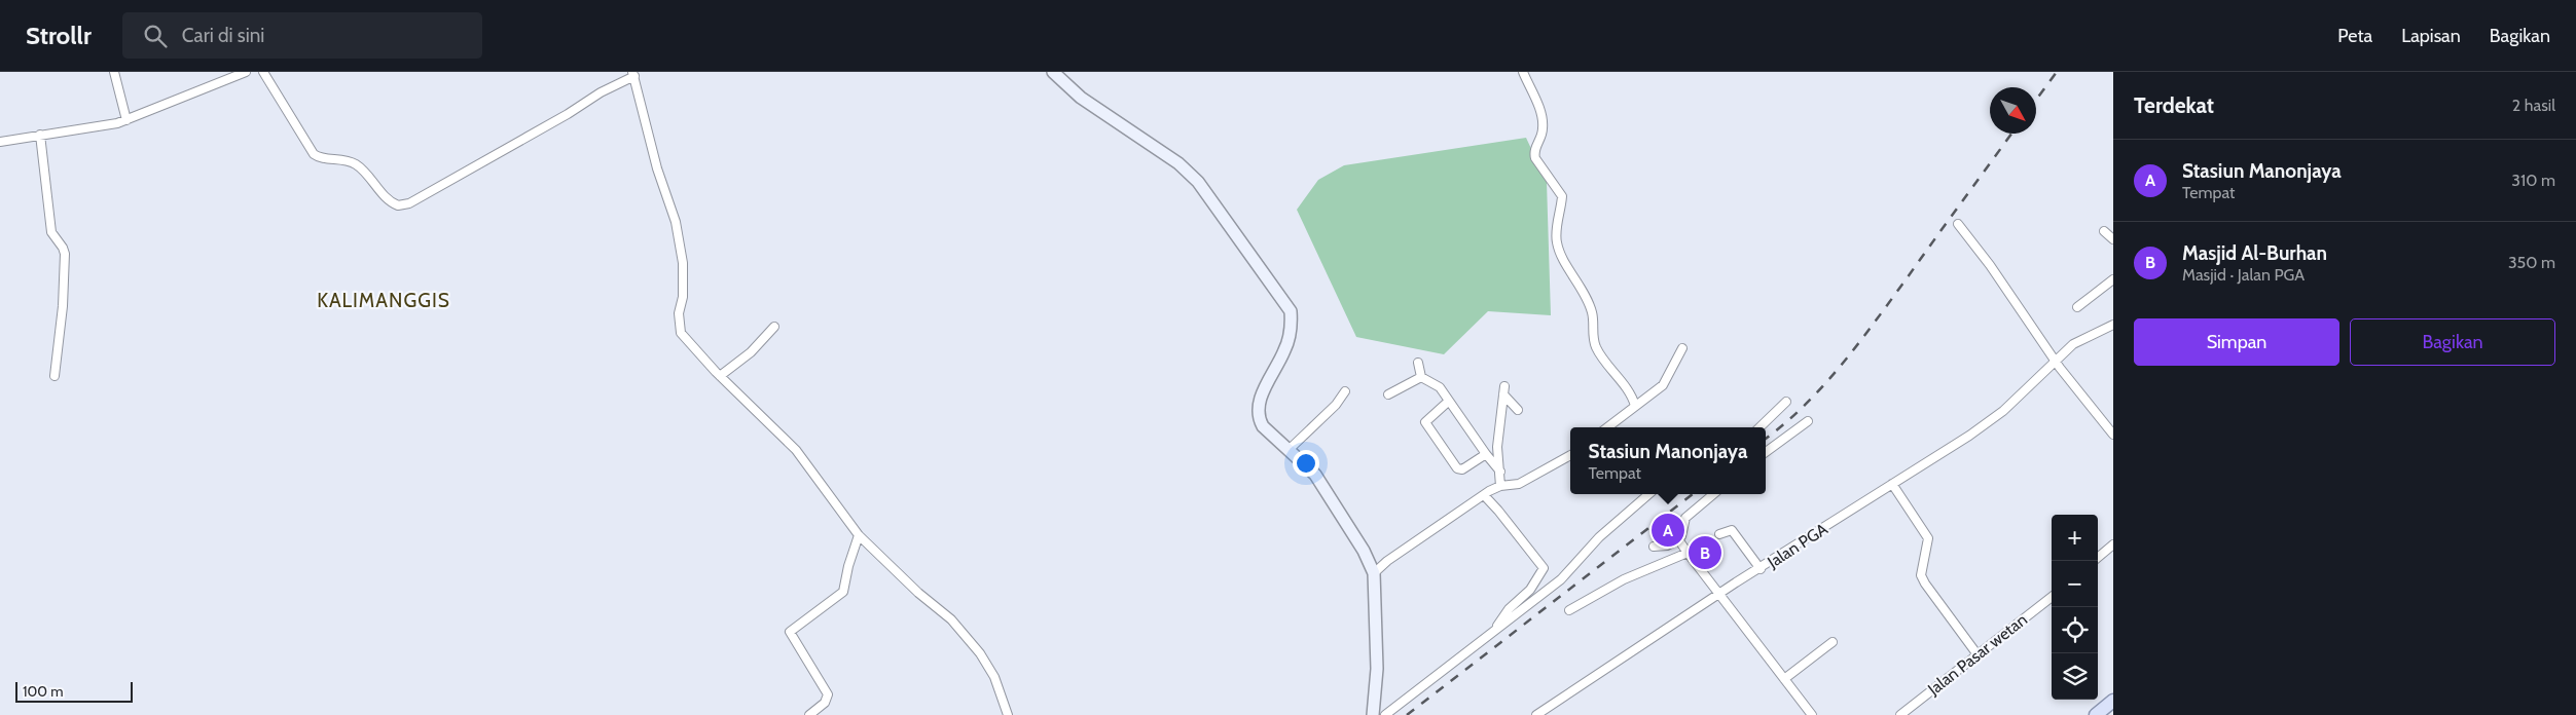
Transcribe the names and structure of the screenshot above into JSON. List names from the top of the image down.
{
  "streets": {
    "street": ["Jalan PGA", "Jalan Pasar wetan"]
  },
  "districts": ["KALIMANGGIS"],
  "scale_bar": "100 m",
  "north": "bottom right",
  "page": {
    "header": "Strollr",
    "search": "Cari di sini",
    "nav": ["Peta", "Lapisan", "Bagikan"],
    "heading": ["Terdekat", "2 hasil"],
    "list": [
      {
        "mark": "A",
        "name": "Stasiun Manonjaya",
        "note": "Tempat",
        "value": "310 m"
      },
      {
        "mark": "B",
        "name": "Masjid Al-Burhan",
        "note": "Masjid · Jalan PGA",
        "value": "350 m"
      }
    ],
    "buttons": ["Simpan", "Bagikan"],
    "popup": ["Stasiun Manonjaya", "Tempat"],
    "pins": ["A", "B"],
    "map_buttons": ["+", "−"],
    "scale": "100 m"
  }
}
